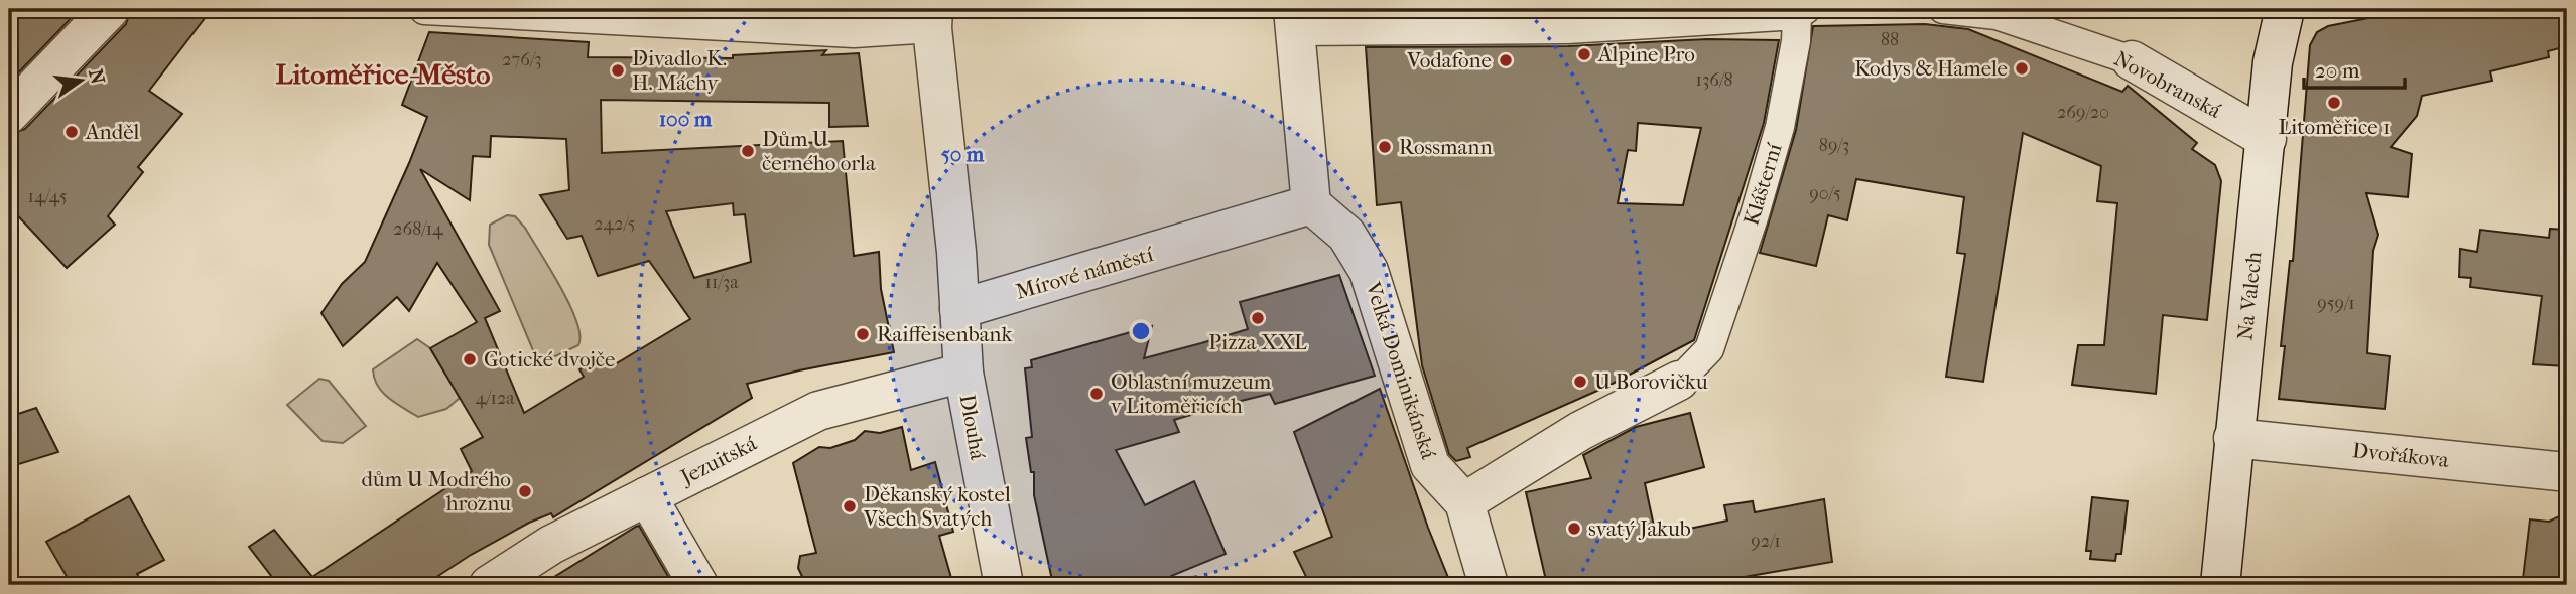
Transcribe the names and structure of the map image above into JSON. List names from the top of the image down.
{
  "streets": {
    "street": [
      "Novobranská",
      "Klášterní",
      "Mírové náměstí",
      "Na Valech",
      "Velká Dominikánská",
      "Dlouhá",
      "Dvořákova",
      "Jezuitská"
    ]
  },
  "crossings": [
    ["Novobranská", "Na Valech"],
    ["Mírové náměstí", "Velká Dominikánská"],
    ["Mírové náměstí", "Dlouhá"],
    ["Na Valech", "Dvořákova"],
    ["Dlouhá", "Jezuitská"]
  ],
  "districts": ["Litoměřice-Město"],
  "places": [
    "Alpine Pro",
    "Vodafone",
    "Kodys & Hamele",
    "Divadlo K. H. Máchy",
    "Litoměřice 1",
    "Anděl",
    "Rossmann",
    "Dům U černého orla",
    "Pizza XXL",
    "Raiffeisenbank",
    "Gotické dvojče",
    "U Borovičku",
    "Oblastní muzeum v Litoměřicích",
    "dům U Modrého hroznu",
    "Děkanský kostel Všech Svatých",
    "svatý Jakub"
  ],
  "house_numbers": [
    "88",
    "276/3",
    "136/8",
    "269/20",
    "89/3",
    "90/5",
    "14/45",
    "242/5",
    "268/14",
    "11/3a",
    "959/1",
    "4/12a",
    "92/1"
  ],
  "scale_bar": "20 m",
  "north": "right",
  "rings": ["100 m", "50 m"]
}
